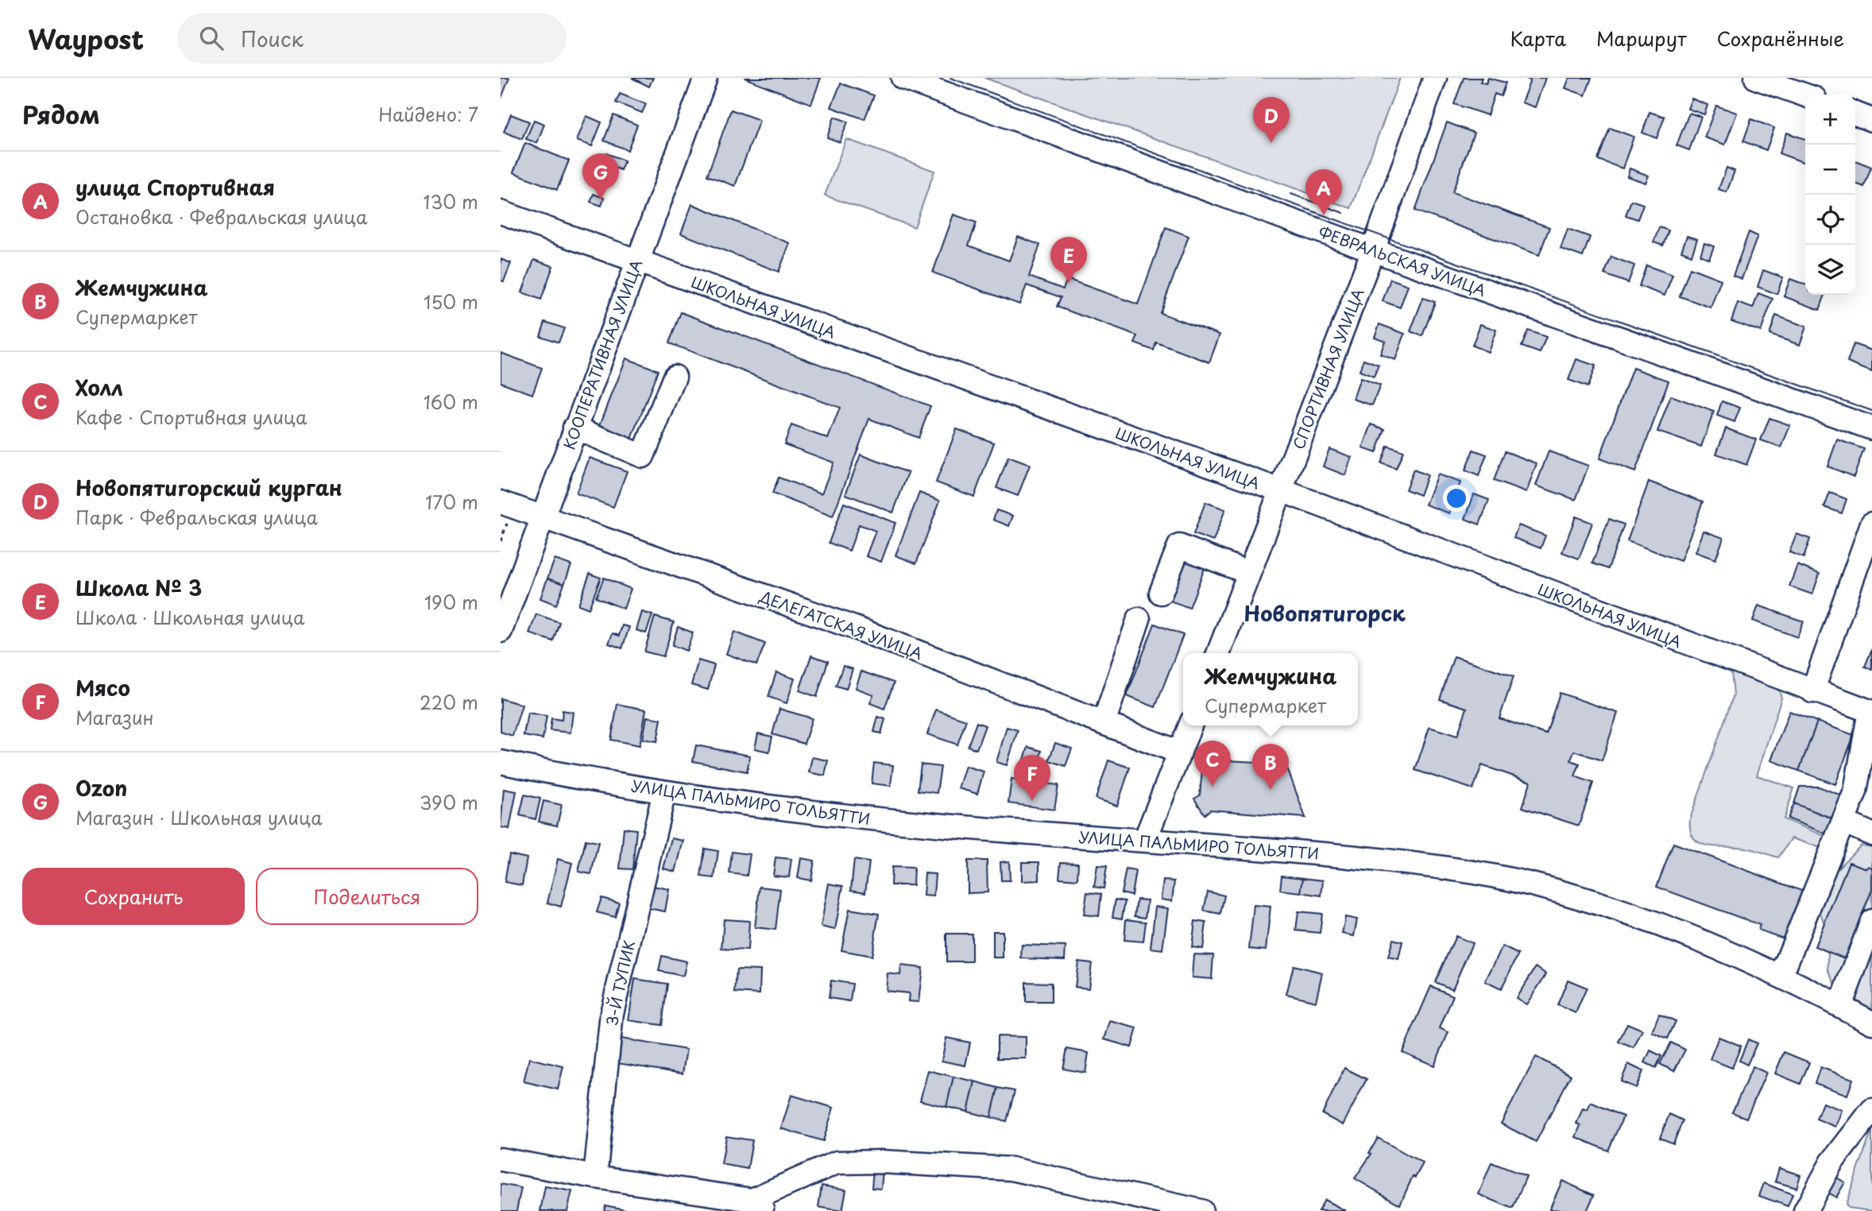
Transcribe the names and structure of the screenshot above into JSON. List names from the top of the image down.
{
  "streets": {
    "street": [
      "ФЕВРАЛЬСКАЯ УЛИЦА",
      "ШКОЛЬНАЯ УЛИЦА",
      "КООПЕРАТИВНАЯ УЛИЦА",
      "СПОРТИВНАЯ УЛИЦА",
      "ДЕЛЕГАТСКАЯ УЛИЦА",
      "УЛИЦА ПАЛЬМИРО ТОЛЬЯТТИ",
      "3-Й ТУПИК"
    ]
  },
  "crossings": [
    ["ФЕВРАЛЬСКАЯ УЛИЦА", "СПОРТИВНАЯ УЛИЦА"],
    ["ШКОЛЬНАЯ УЛИЦА", "КООПЕРАТИВНАЯ УЛИЦА"],
    ["ШКОЛЬНАЯ УЛИЦА", "СПОРТИВНАЯ УЛИЦА"],
    ["КООПЕРАТИВНАЯ УЛИЦА", "ДЕЛЕГАТСКАЯ УЛИЦА"],
    ["УЛИЦА ПАЛЬМИРО ТОЛЬЯТТИ", "3-Й ТУПИК"]
  ],
  "districts": ["Новопятигорск"],
  "page": {
    "header": "Waypost",
    "search": "Поиск",
    "nav": ["Карта", "Маршрут", "Сохранённые"],
    "heading": ["Рядом", "Найдено: 7"],
    "map_buttons": ["+", "−"],
    "pins": [
      "D",
      "G",
      "A",
      "E",
      "C",
      "B",
      "F"
    ],
    "list": [
      {
        "mark": "A",
        "name": "улица Спортивная",
        "note": "Остановка · Февральская улица",
        "value": "130 m"
      },
      {
        "mark": "B",
        "name": "Жемчужина",
        "note": "Супермаркет",
        "value": "150 m"
      },
      {
        "mark": "C",
        "name": "Холл",
        "note": "Кафе · Спортивная улица",
        "value": "160 m"
      },
      {
        "mark": "D",
        "name": "Новопятигорский курган",
        "note": "Парк · Февральская улица",
        "value": "170 m"
      },
      {
        "mark": "E",
        "name": "Школа № 3",
        "note": "Школа · Школьная улица",
        "value": "190 m"
      },
      {
        "mark": "F",
        "name": "Мясо",
        "note": "Магазин",
        "value": "220 m"
      },
      {
        "mark": "G",
        "name": "Ozon",
        "note": "Магазин · Школьная улица",
        "value": "390 m"
      }
    ],
    "popup": ["Жемчужина", "Супермаркет"],
    "buttons": ["Сохранить", "Поделиться"]
  }
}
